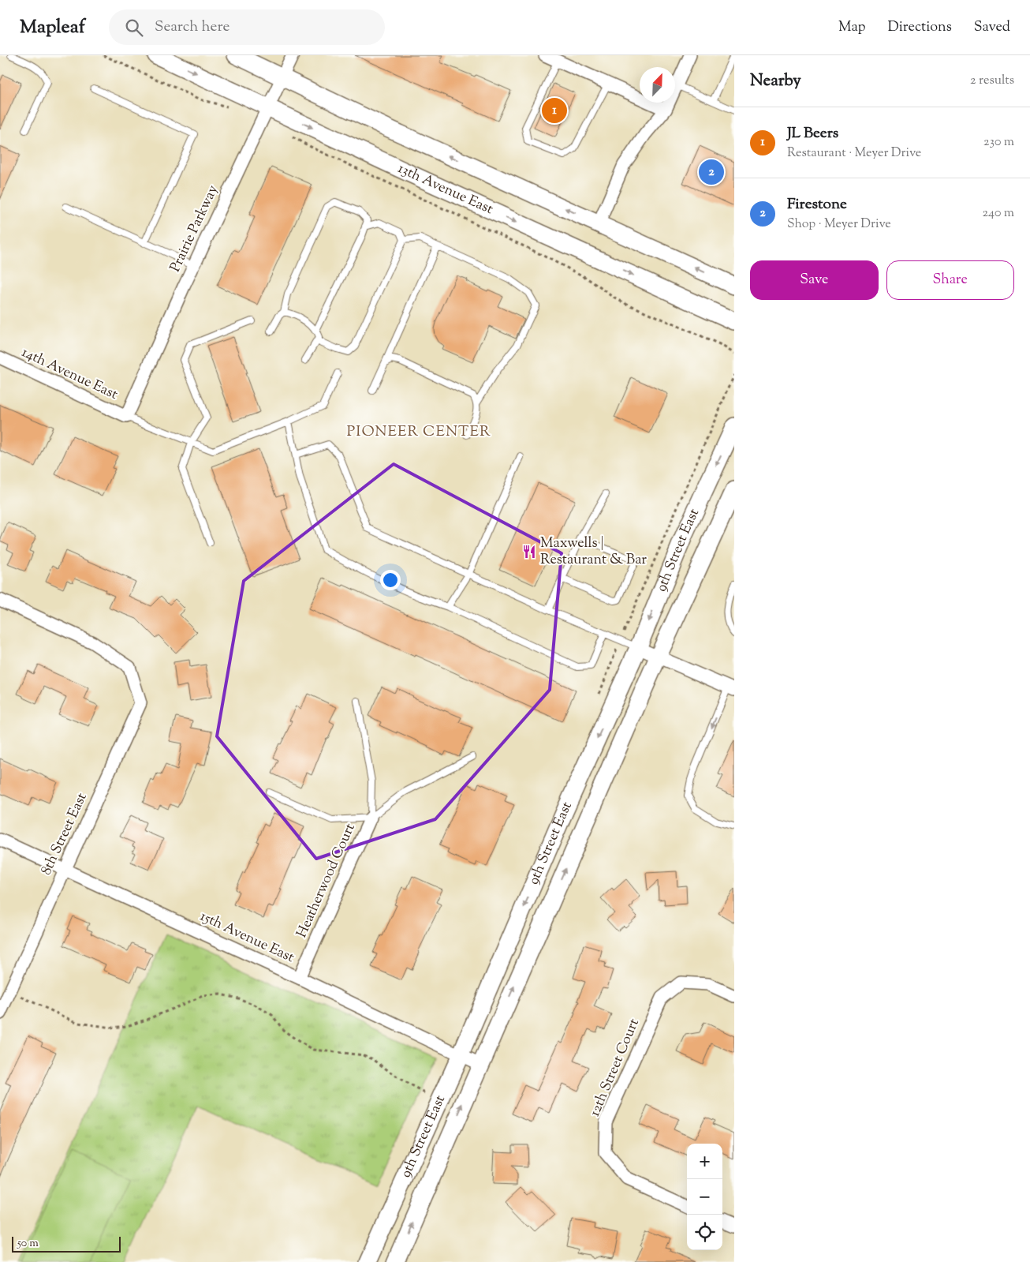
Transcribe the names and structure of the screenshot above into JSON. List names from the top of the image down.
{
  "streets": {
    "main road": ["13th Avenue East", "9th Street East"],
    "street": [
      "Prairie Parkway",
      "14th Avenue East",
      "8th Street East",
      "Heatherwood Court",
      "15th Avenue East",
      "12th Street Court"
    ]
  },
  "crossings": [
    ["13th Avenue East", "Prairie Parkway"],
    ["Prairie Parkway", "14th Avenue East"],
    ["9th Street East", "15th Avenue East"],
    ["8th Street East", "15th Avenue East"],
    ["Heatherwood Court", "15th Avenue East"]
  ],
  "districts": ["PIONEER CENTER"],
  "places": {
    "restaurant": ["Maxwells | Restaurant & Bar"]
  },
  "scale_bar": "50 m",
  "north": "top right",
  "page": {
    "header": "Mapleaf",
    "search": "Search here",
    "nav": ["Map", "Directions", "Saved"],
    "heading": ["Nearby", "2 results"],
    "pins": ["1", "2"],
    "list": [
      {
        "mark": "1",
        "name": "JL Beers",
        "note": "Restaurant · Meyer Drive",
        "value": "230 m"
      },
      {
        "mark": "2",
        "name": "Firestone",
        "note": "Shop · Meyer Drive",
        "value": "240 m"
      }
    ],
    "buttons": ["Save", "Share"],
    "map_buttons": ["+", "−"],
    "scale": "50 m"
  }
}
